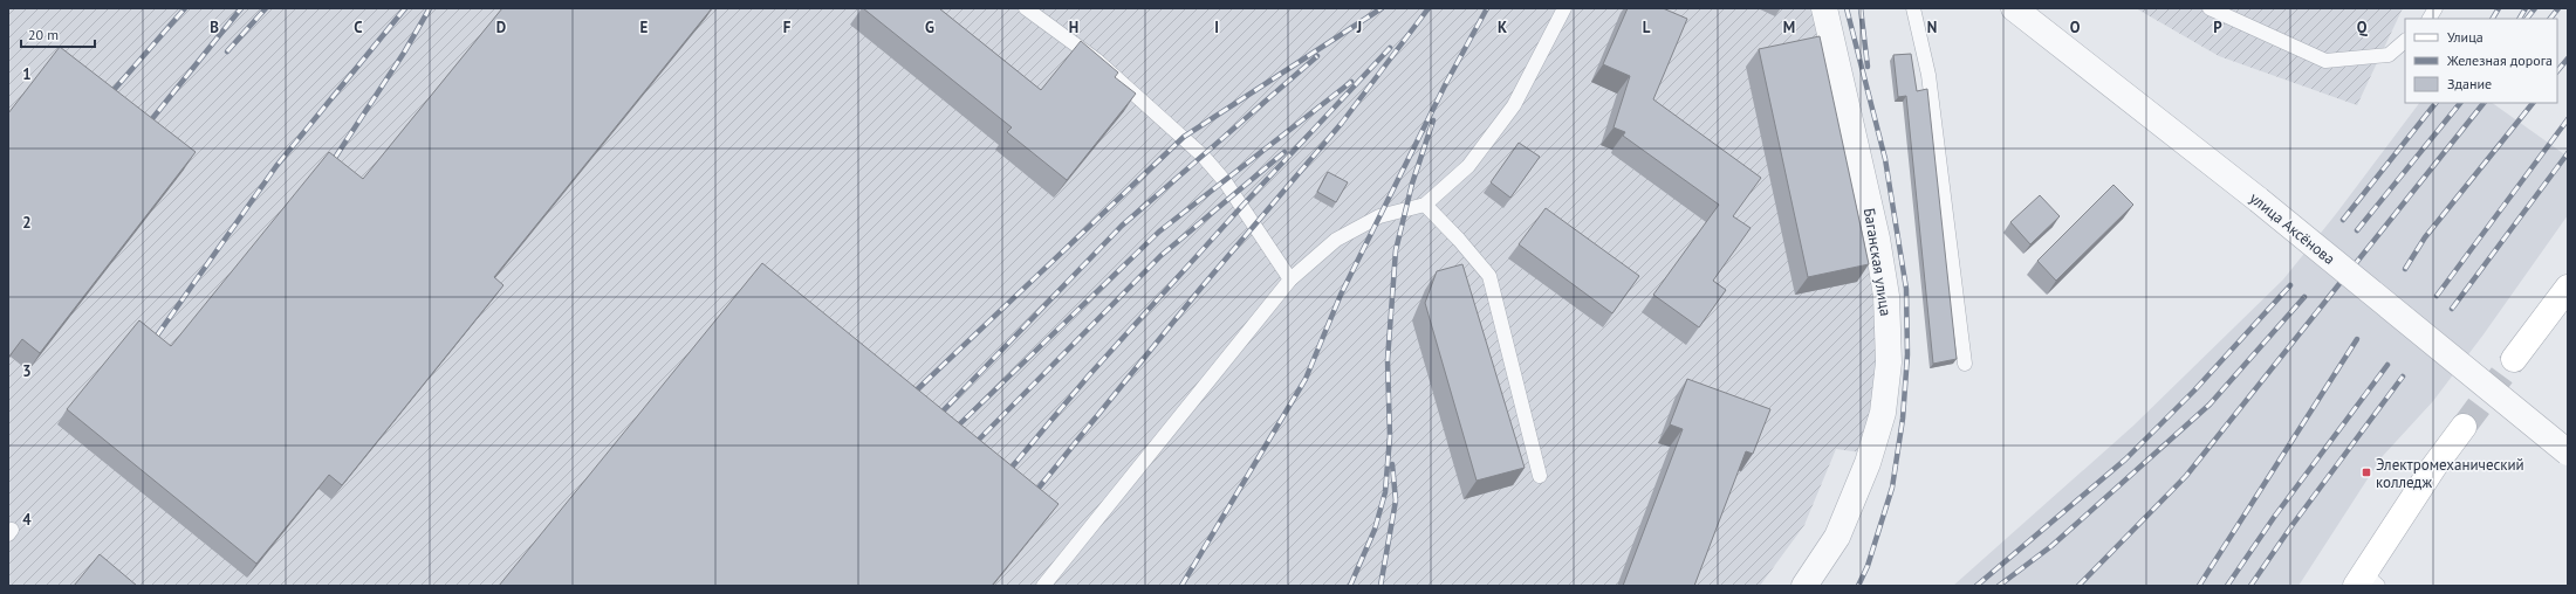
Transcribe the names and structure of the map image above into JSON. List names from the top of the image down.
{
  "streets": {
    "street": ["улица Аксёнова", "Баганская улица"]
  },
  "places": {
    "transit": ["Электромеханический колледж"]
  },
  "legend": ["Улица", "Железная дорога", "Здание"],
  "scale_bar": "20 m",
  "grid": {
    "columns": [
      "B",
      "C",
      "D",
      "E",
      "F",
      "G",
      "H",
      "I",
      "J",
      "K",
      "L",
      "M",
      "N",
      "O",
      "P",
      "Q"
    ],
    "rows": [
      "1",
      "2",
      "3",
      "4"
    ]
  }
}
